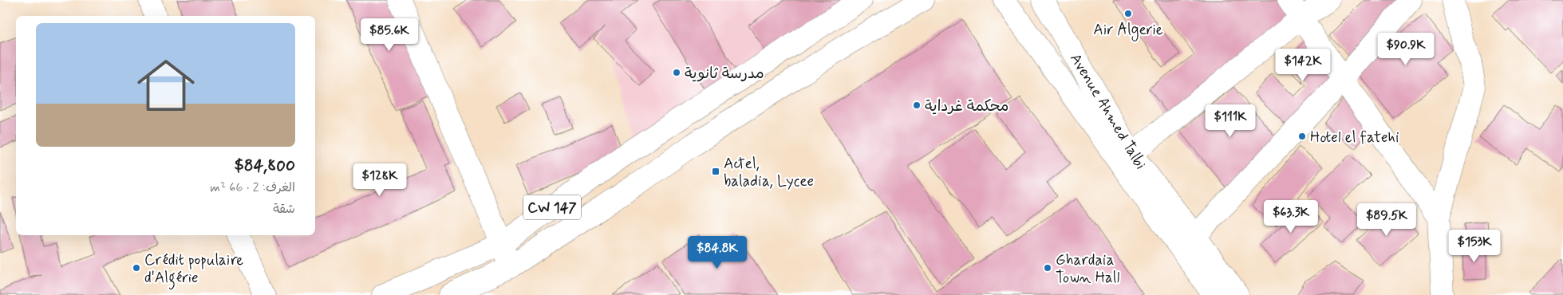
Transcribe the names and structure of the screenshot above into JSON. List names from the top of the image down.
{
  "streets": {
    "main road": ["Avenue Ahmed Talbi", "CW 147"]
  },
  "places": {
    "other": [
      "Air Algerie",
      "مدرسة ثانوية",
      "محكمة غرداية",
      "Hotel el fatehi",
      "Crédit populaire d'Algérie",
      "Ghardaia Town Hall"
    ],
    "transit": ["Actel, baladia, Lycee"]
  },
  "page": {
    "list": [
      {
        "name": "$84,800",
        "note": "الغرف: 2 · 66 m² · شقة"
      }
    ],
    "price": [
      "$85.6K",
      "$90.9K",
      "$142K",
      "$111K",
      "$128K",
      "$63.3K",
      "$89.5K",
      "$153K",
      "$84.8K"
    ]
  }
}
